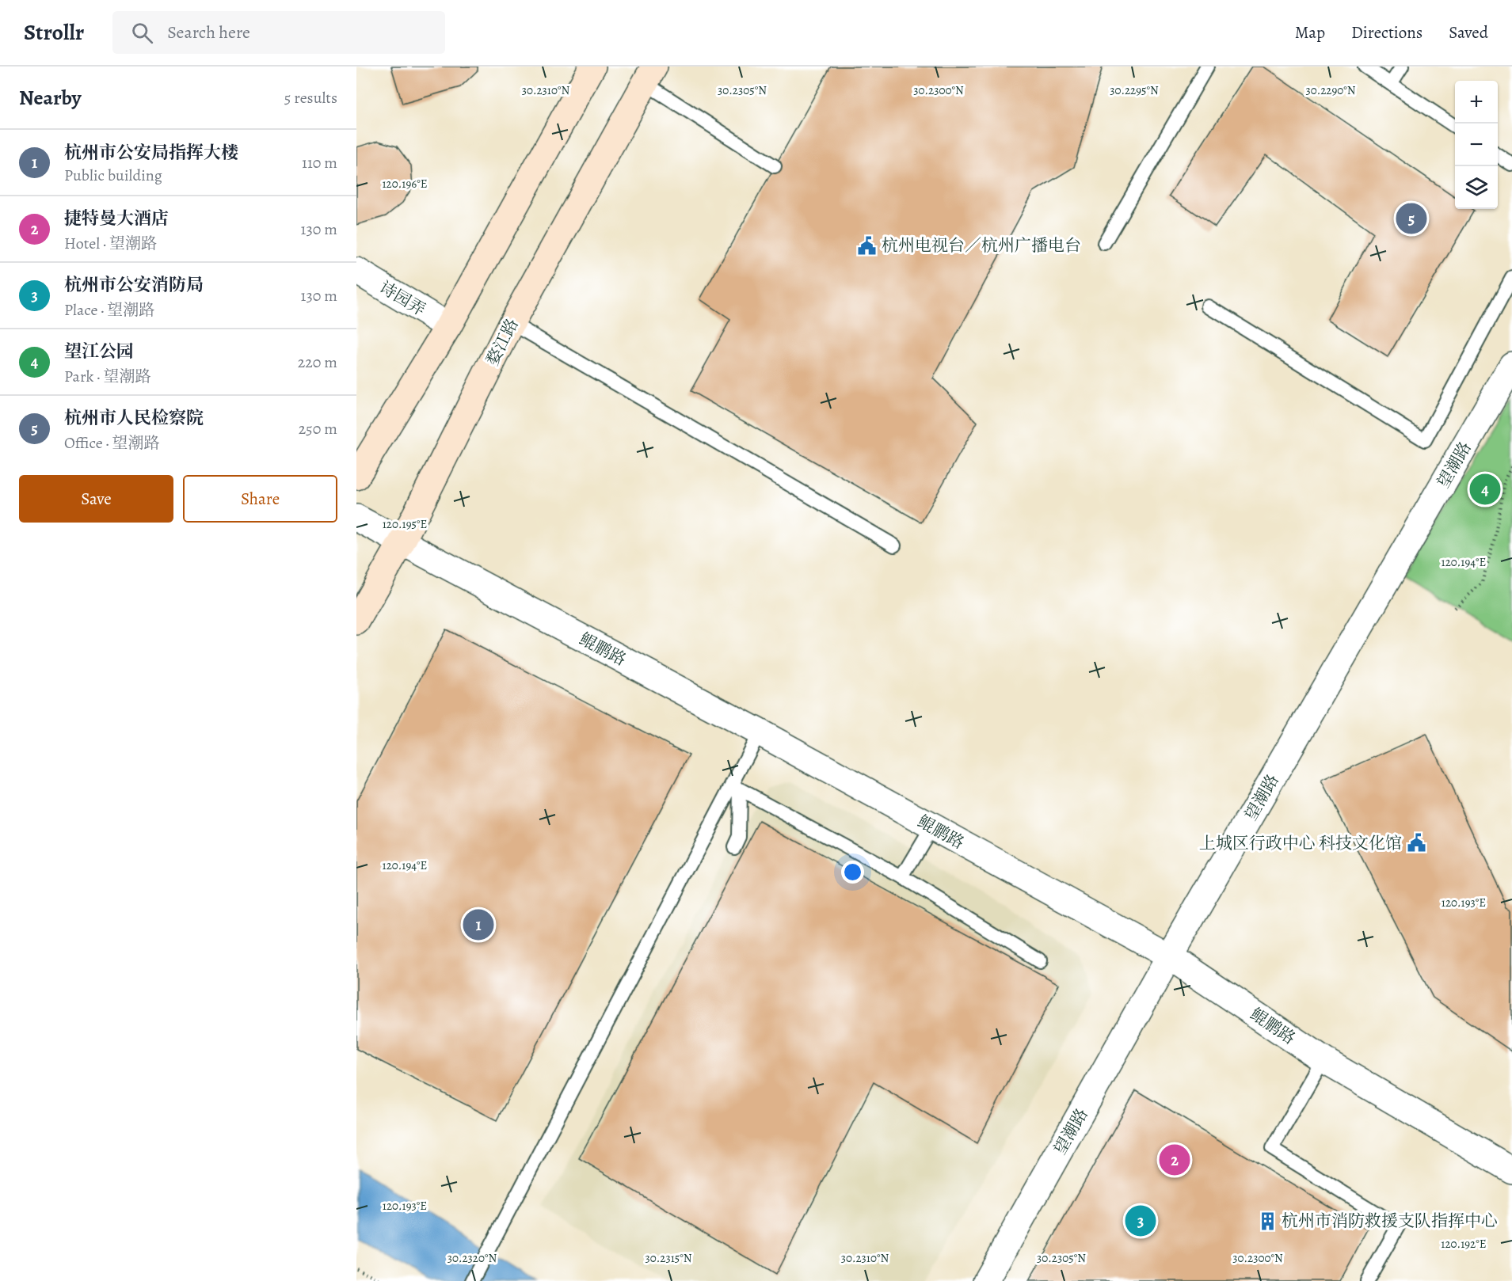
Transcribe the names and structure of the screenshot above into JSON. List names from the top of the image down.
{
  "streets": {
    "main road": ["婺江路"],
    "street": ["诗园弄", "望潮路", "鲲鹏路"]
  },
  "crossings": [
    ["婺江路", "鲲鹏路"],
    ["望潮路", "鲲鹏路"]
  ],
  "places": {
    "public building": ["杭州电视台／杭州广播电台", "上城区行政中心 科技文化馆"],
    "building": ["杭州市消防救援支队指挥中心"]
  },
  "page": {
    "header": "Strollr",
    "search": "Search here",
    "nav": ["Map", "Directions", "Saved"],
    "heading": ["Nearby", "5 results"],
    "map_buttons": ["+", "−"],
    "list": [
      {
        "mark": "1",
        "name": "杭州市公安局指挥大楼",
        "note": "Public building",
        "value": "110 m"
      },
      {
        "mark": "2",
        "name": "捷特曼大酒店",
        "note": "Hotel · 望潮路",
        "value": "130 m"
      },
      {
        "mark": "3",
        "name": "杭州市公安消防局",
        "note": "Place · 望潮路",
        "value": "130 m"
      },
      {
        "mark": "4",
        "name": "望江公园",
        "note": "Park · 望潮路",
        "value": "220 m"
      },
      {
        "mark": "5",
        "name": "杭州市人民检察院",
        "note": "Office · 望潮路",
        "value": "250 m"
      }
    ],
    "pins": [
      "5",
      "4",
      "1",
      "2",
      "3"
    ],
    "buttons": ["Save", "Share"]
  },
  "coordinates": [
    "30.2310°N",
    "30.2305°N",
    "30.2300°N",
    "30.2295°N",
    "30.2290°N",
    "120.196°E",
    "120.195°E",
    "120.194°E",
    "120.193°E",
    "120.192°E",
    "30.2320°N",
    "30.2315°N"
  ]
}
